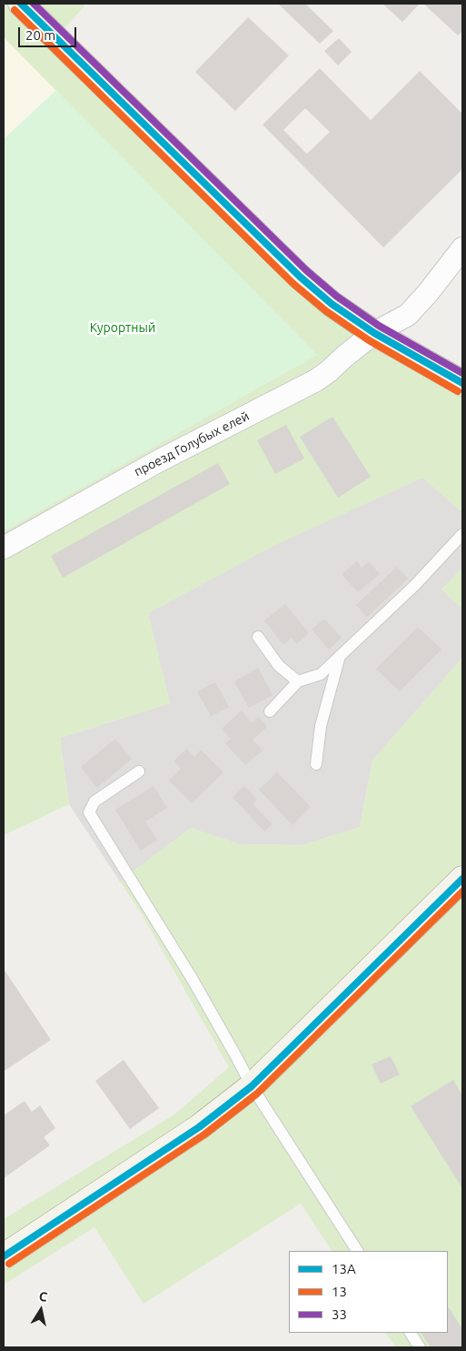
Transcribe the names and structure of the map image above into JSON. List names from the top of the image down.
{
  "streets": {
    "street": ["проезд Голубых елей"]
  },
  "parks": ["Курортный"],
  "lines": ["transit line 13А", "transit line 33", "transit line 13"],
  "legend": ["13А", "13", "33"],
  "scale_bar": "20 m",
  "north": "top"
}
